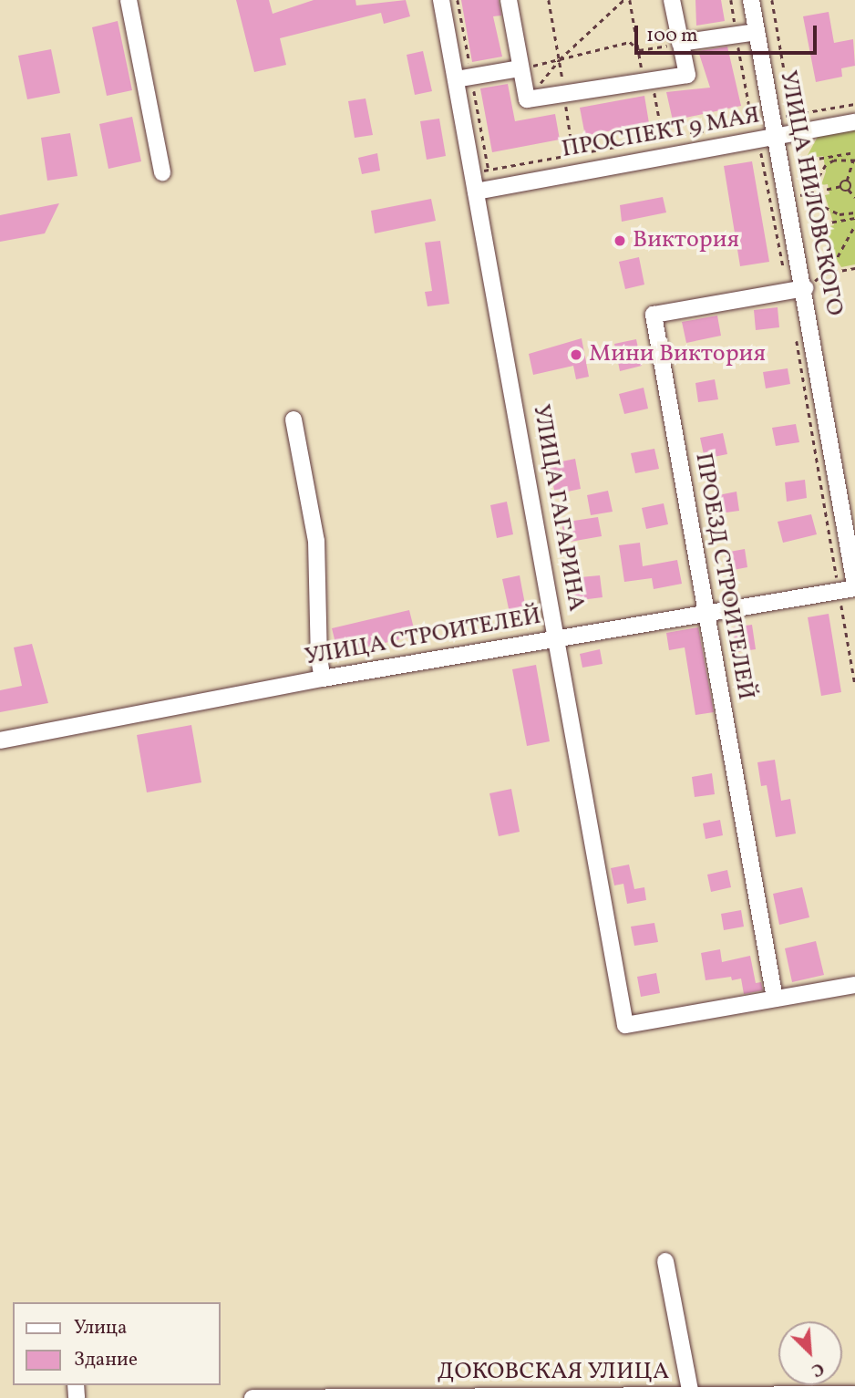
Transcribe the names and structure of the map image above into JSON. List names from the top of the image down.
{
  "streets": {
    "street": [
      "ПРОСПЕКТ 9 МАЯ",
      "УЛИЦА НИЛОВСКОГО",
      "УЛИЦА ГАГАРИНА",
      "ПРОЕЗД СТРОИТЕЛЕЙ",
      "УЛИЦА СТРОИТЕЛЕЙ",
      "ДОКОВСКАЯ УЛИЦА"
    ]
  },
  "crossings": [
    ["ПРОСПЕКТ 9 МАЯ", "УЛИЦА НИЛОВСКОГО"],
    ["ПРОСПЕКТ 9 МАЯ", "УЛИЦА ГАГАРИНА"],
    ["УЛИЦА НИЛОВСКОГО", "ПРОЕЗД СТРОИТЕЛЕЙ"],
    ["УЛИЦА НИЛОВСКОГО", "УЛИЦА СТРОИТЕЛЕЙ"],
    ["УЛИЦА ГАГАРИНА", "ПРОЕЗД СТРОИТЕЛЕЙ"],
    ["УЛИЦА ГАГАРИНА", "УЛИЦА СТРОИТЕЛЕЙ"],
    ["ПРОЕЗД СТРОИТЕЛЕЙ", "УЛИЦА СТРОИТЕЛЕЙ"]
  ],
  "places": ["Виктория", "Мини Виктория"],
  "legend": ["Улица", "Здание"],
  "scale_bar": "100 m",
  "north": "bottom right"
}
